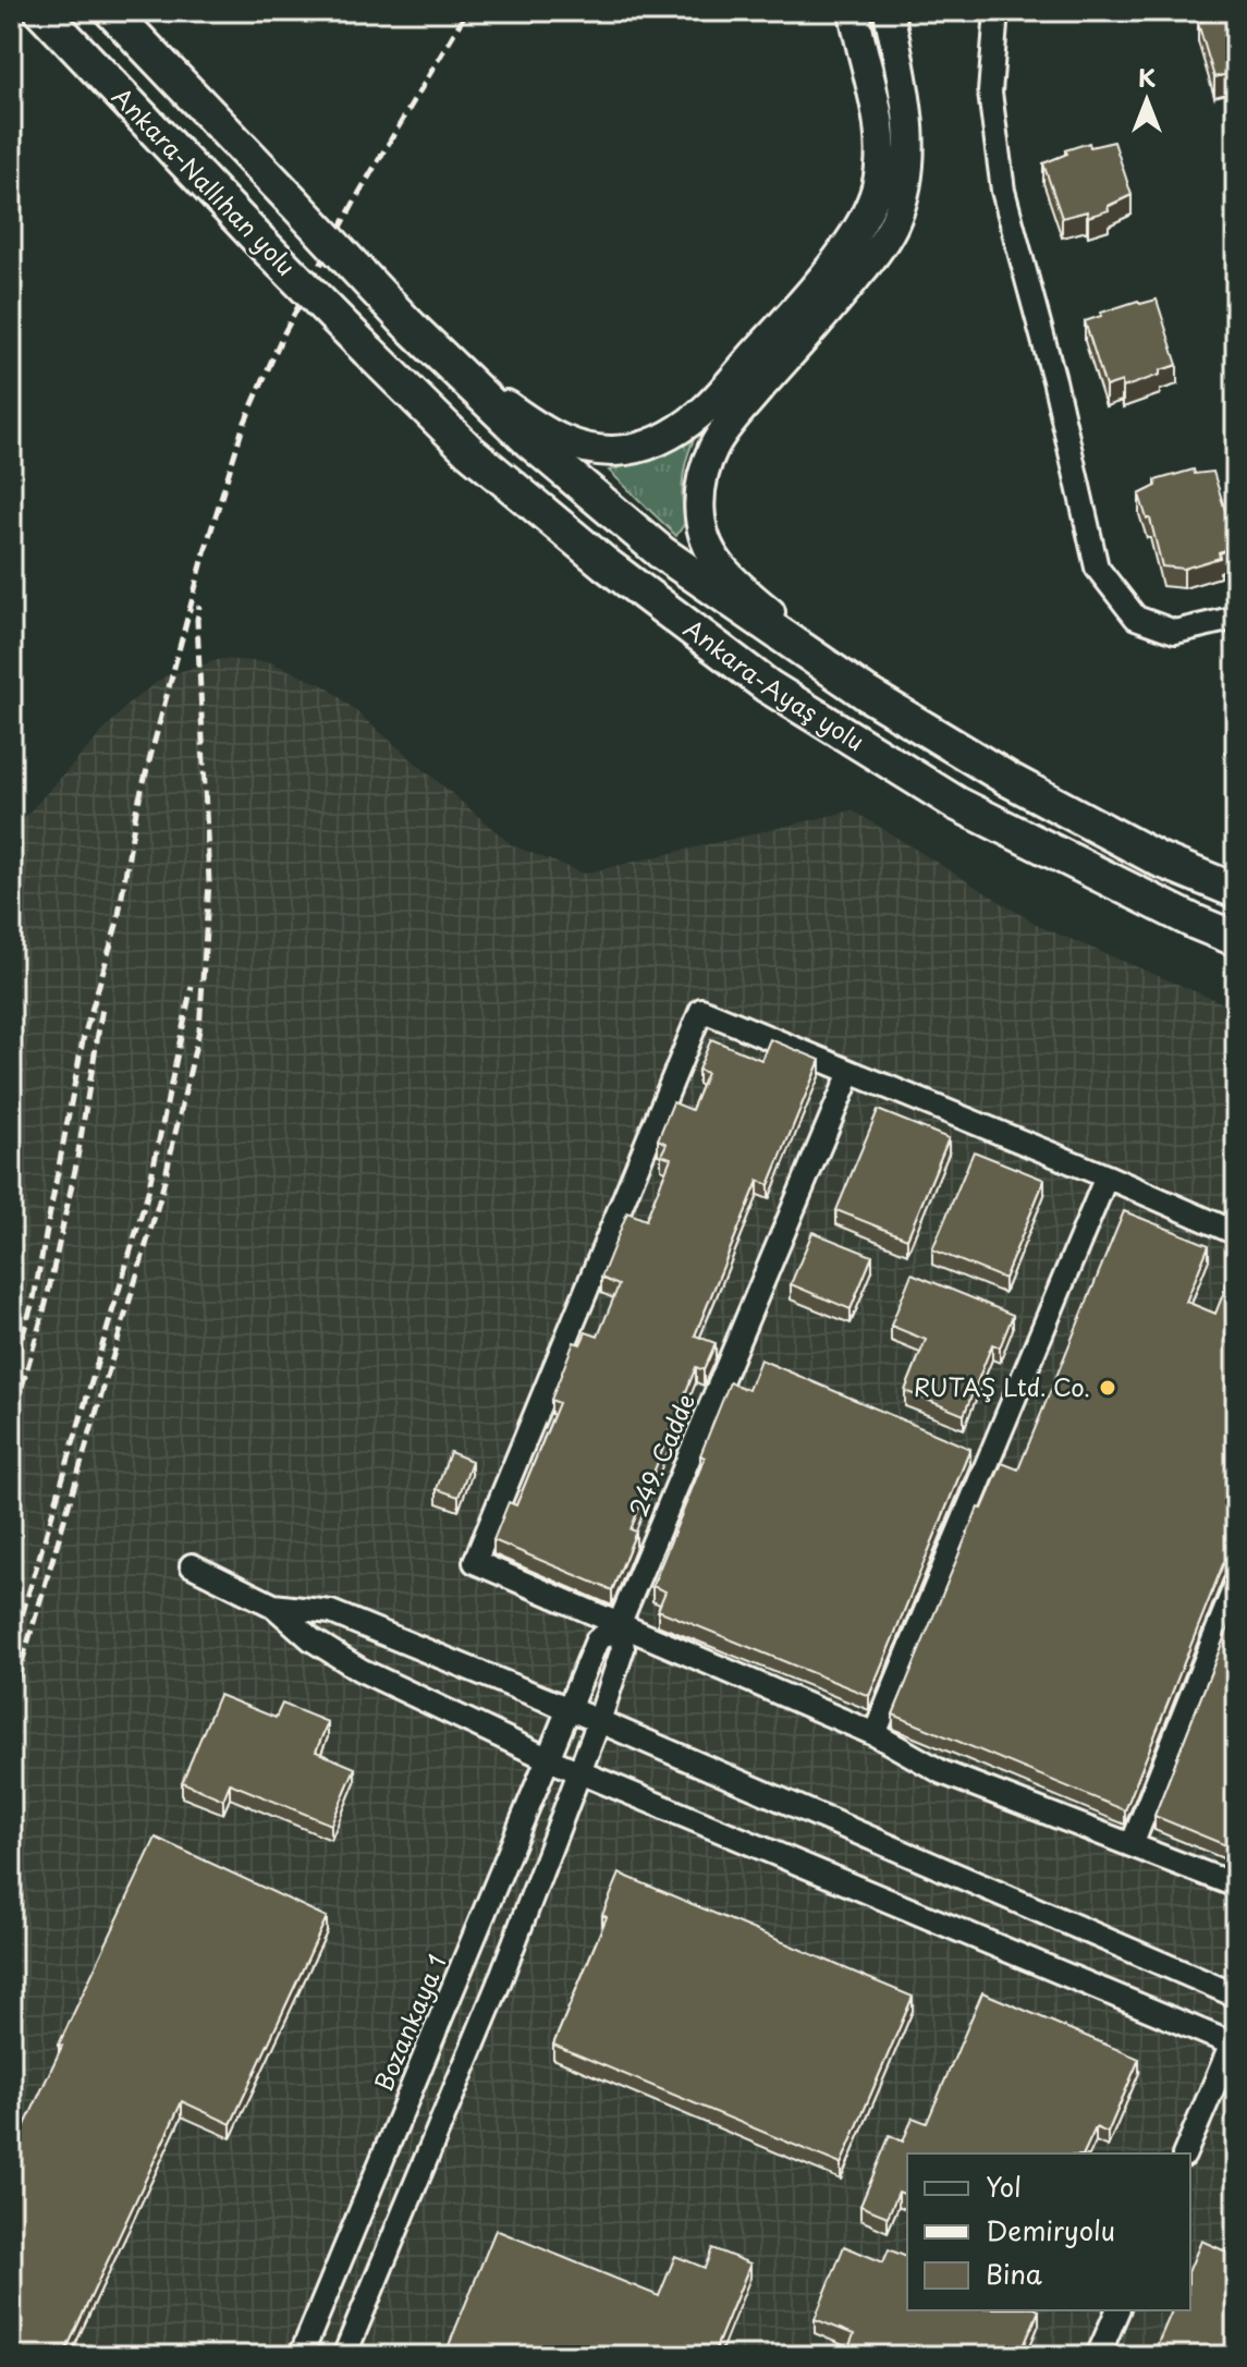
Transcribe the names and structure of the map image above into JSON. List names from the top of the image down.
{
  "streets": {
    "highway": ["Ankara-Nallıhan yolu", "Ankara-Ayaş yolu"],
    "street": ["249. Cadde", "Bozankaya 1"]
  },
  "crossings": [
    ["Ankara-Nallıhan yolu", "Ankara-Ayaş yolu"],
    ["249. Cadde", "Bozankaya 1"]
  ],
  "places": ["RUTAŞ Ltd. Co."],
  "legend": ["Yol", "Demiryolu", "Bina"],
  "north": "top"
}
